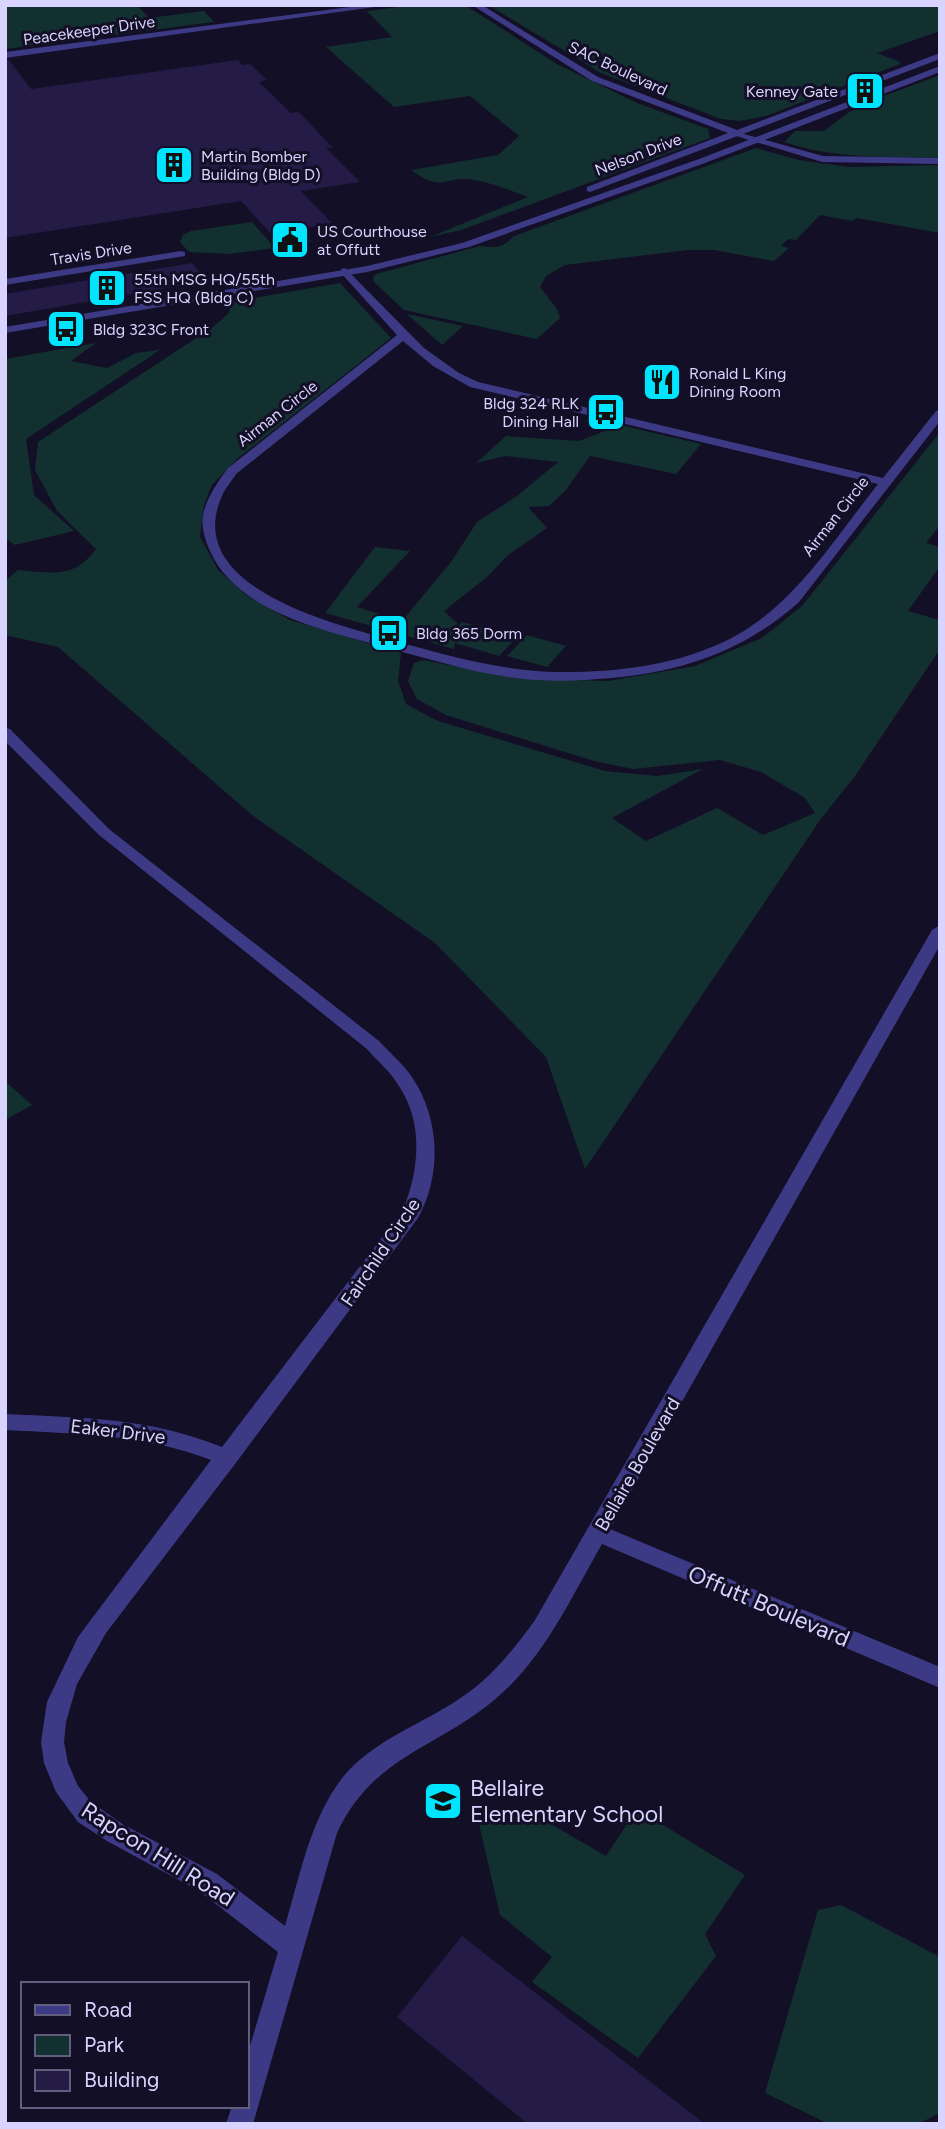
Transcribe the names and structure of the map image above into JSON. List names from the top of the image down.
{
  "streets": {
    "street": [
      "Peacekeeper Drive",
      "SAC Boulevard",
      "Nelson Drive",
      "Travis Drive",
      "Airman Circle",
      "Fairchild Circle",
      "Eaker Drive",
      "Bellaire Boulevard",
      "Offutt Boulevard",
      "Rapcon Hill Road"
    ]
  },
  "crossings": [
    ["SAC Boulevard", "Nelson Drive"],
    ["Fairchild Circle", "Eaker Drive"],
    ["Fairchild Circle", "Rapcon Hill Road"],
    ["Bellaire Boulevard", "Offutt Boulevard"],
    ["Bellaire Boulevard", "Rapcon Hill Road"]
  ],
  "places": {
    "building": ["Kenney Gate", "Martin Bomber Building (Bldg D)", "55th MSG HQ/55th FSS HQ (Bldg C)"],
    "public building": ["US Courthouse at Offutt"],
    "bus stop": ["Bldg 323C Front", "Bldg 324 RLK Dining Hall", "Bldg 365 Dorm"],
    "restaurant": ["Ronald L King Dining Room"],
    "school or university": ["Bellaire Elementary School"]
  },
  "legend": ["Road", "Park", "Building"]
}
